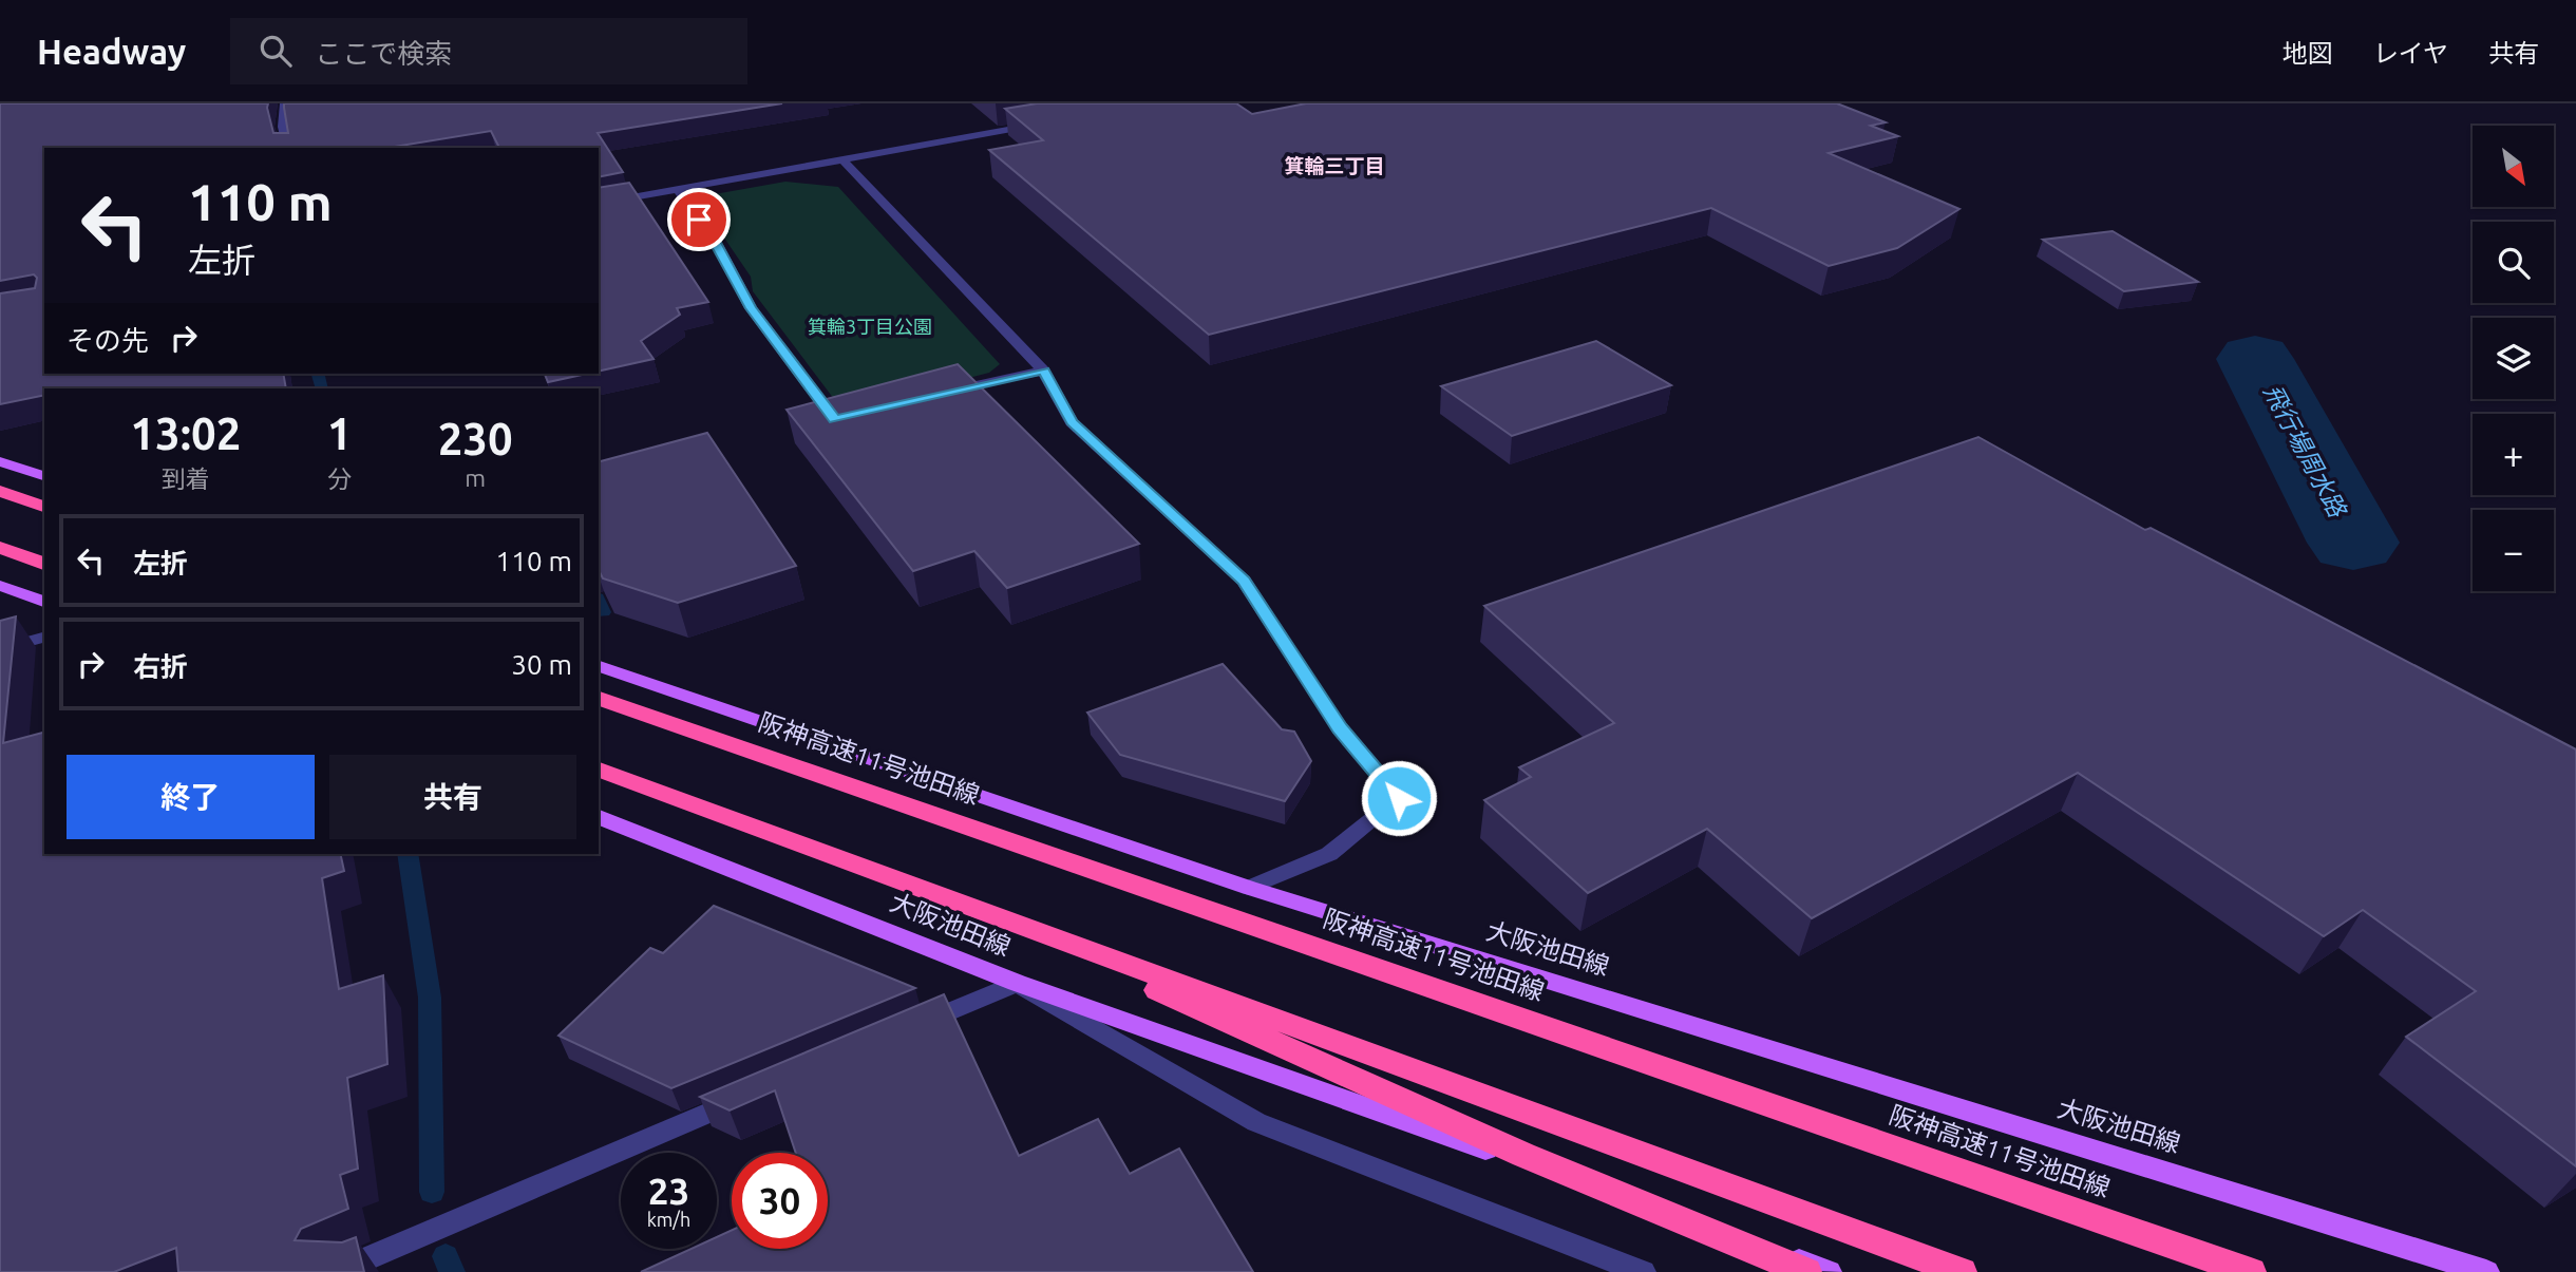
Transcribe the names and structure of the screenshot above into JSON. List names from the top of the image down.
{
  "streets": {
    "highway": ["阪神高速11号池田線"],
    "main road": ["大阪池田線"]
  },
  "districts": ["箕輪三丁目"],
  "water": ["飛行場周水路"],
  "parks": ["箕輪3丁目公園"],
  "north": "bottom right",
  "page": {
    "header": "Headway",
    "search": "ここで検索",
    "nav": ["地図", "レイヤ", "共有"],
    "map_buttons": ["+", "−"],
    "turn": ["110 m", "左折"],
    "then": "その先",
    "eta": [
      "13:02",
      "到着",
      "1",
      "分",
      "230",
      "m"
    ],
    "list": [
      {
        "name": "左折",
        "value": "110 m"
      },
      {
        "name": "右折",
        "value": "30 m"
      }
    ],
    "buttons": ["終了", "共有"],
    "speed": "23 km/h",
    "limit": "30"
  }
}
